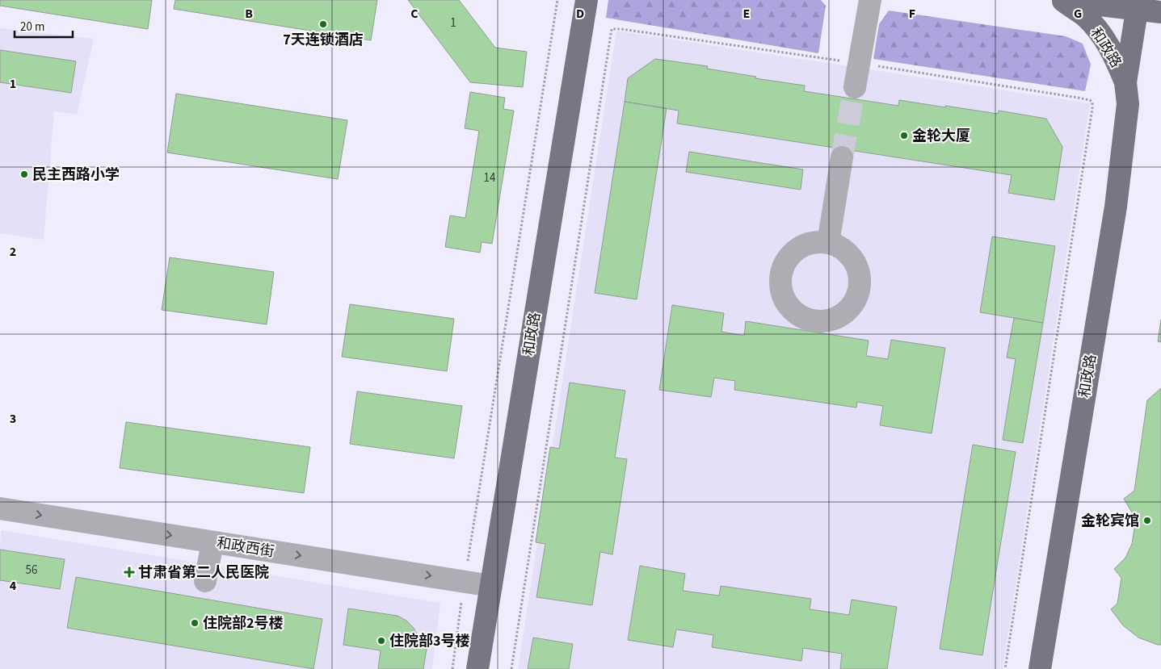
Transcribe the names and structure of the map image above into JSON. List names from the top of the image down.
{
  "streets": {
    "main road": ["和政路"],
    "street": ["和政西街"]
  },
  "crossings": [
    ["和政路", "和政西街"]
  ],
  "one_way": ["和政西街"],
  "places": {
    "other": [
      "7天连锁酒店",
      "金轮大厦",
      "民主西路小学",
      "金轮宾馆",
      "住院部2号楼",
      "住院部3号楼"
    ],
    "health": ["甘肃省第二人民医院"]
  },
  "house_numbers": ["1", "14", "56"],
  "scale_bar": "20 m",
  "grid": {
    "columns": [
      "B",
      "C",
      "D",
      "E",
      "F",
      "G"
    ],
    "rows": [
      "1",
      "2",
      "3",
      "4"
    ]
  }
}
